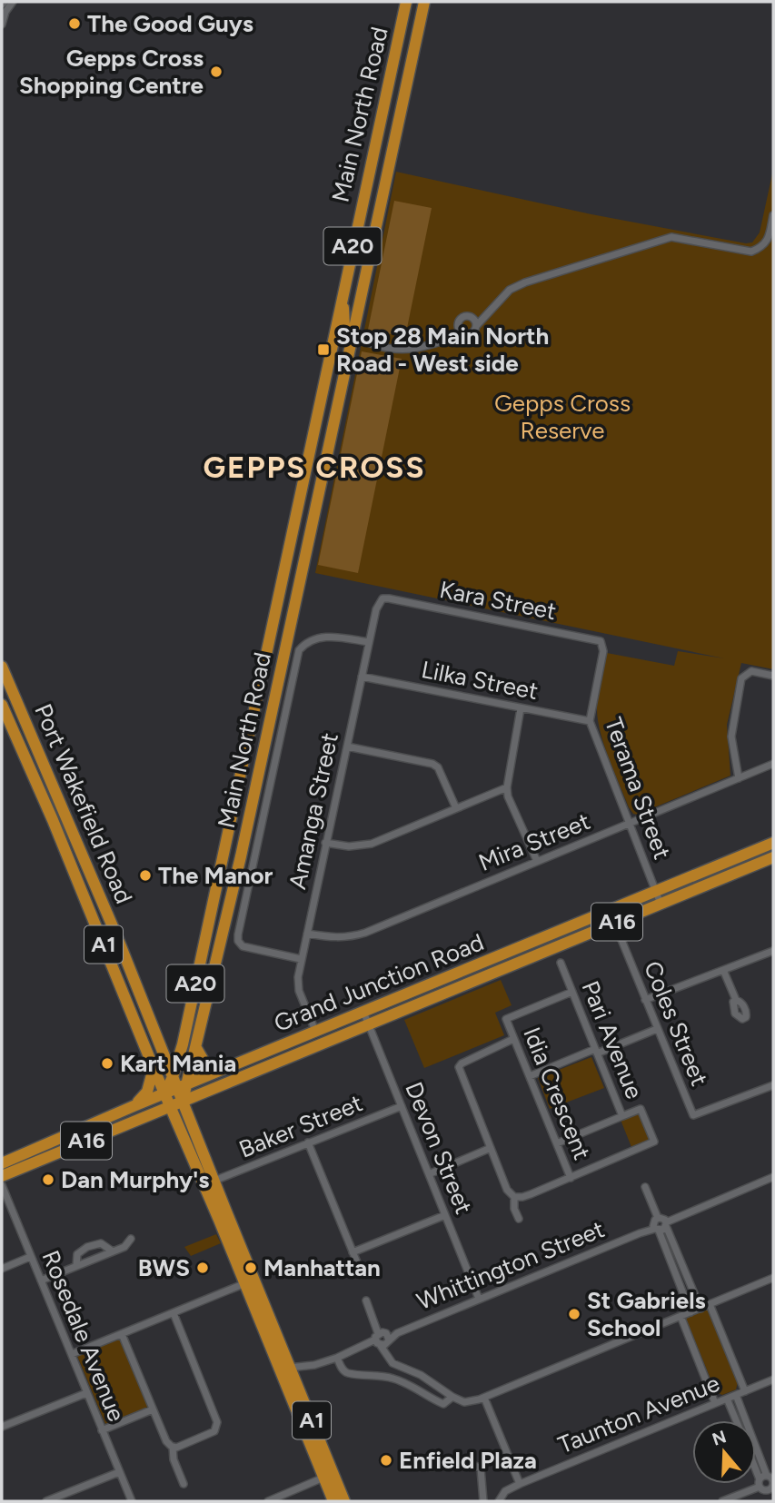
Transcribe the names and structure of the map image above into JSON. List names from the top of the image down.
{
  "streets": {
    "highway": [
      "Main North Road",
      "A20",
      "Port Wakefield Road",
      "A16",
      "A1",
      "Grand Junction Road"
    ],
    "street": [
      "Kara Street",
      "Lilka Street",
      "Terama Street",
      "Amanga Street",
      "Mira Street",
      "Coles Street",
      "Pari Avenue",
      "Idia Crescent",
      "Baker Street",
      "Devon Street",
      "Whittington Street",
      "Rosedale Avenue",
      "Taunton Avenue"
    ]
  },
  "crossings": [
    ["Main North Road", "Port Wakefield Road"],
    ["Main North Road", "A1"],
    ["Main North Road", "Grand Junction Road"],
    ["Kara Street", "Terama Street"],
    ["Kara Street", "Amanga Street"],
    ["Lilka Street", "Terama Street"],
    ["Lilka Street", "Amanga Street"],
    ["Terama Street", "Mira Street"],
    ["Terama Street", "Grand Junction Road"],
    ["Port Wakefield Road", "A1"],
    ["Port Wakefield Road", "Grand Junction Road"],
    ["Amanga Street", "Mira Street"],
    ["Amanga Street", "Grand Junction Road"],
    ["A1", "Grand Junction Road"],
    ["A1", "Baker Street"],
    ["Grand Junction Road", "Coles Street"],
    ["Grand Junction Road", "Devon Street"],
    ["Pari Avenue", "Idia Crescent"],
    ["Baker Street", "Devon Street"],
    ["Devon Street", "Whittington Street"]
  ],
  "districts": ["GEPPS CROSS"],
  "parks": ["Gepps Cross Reserve"],
  "places": {
    "other": [
      "The Good Guys",
      "Gepps Cross Shopping Centre",
      "The Manor",
      "Kart Mania",
      "Dan Murphy's",
      "BWS",
      "Manhattan",
      "St Gabriels School",
      "Enfield Plaza"
    ],
    "transit": ["Stop 28 Main North Road - West side"]
  },
  "north": "top"
}
